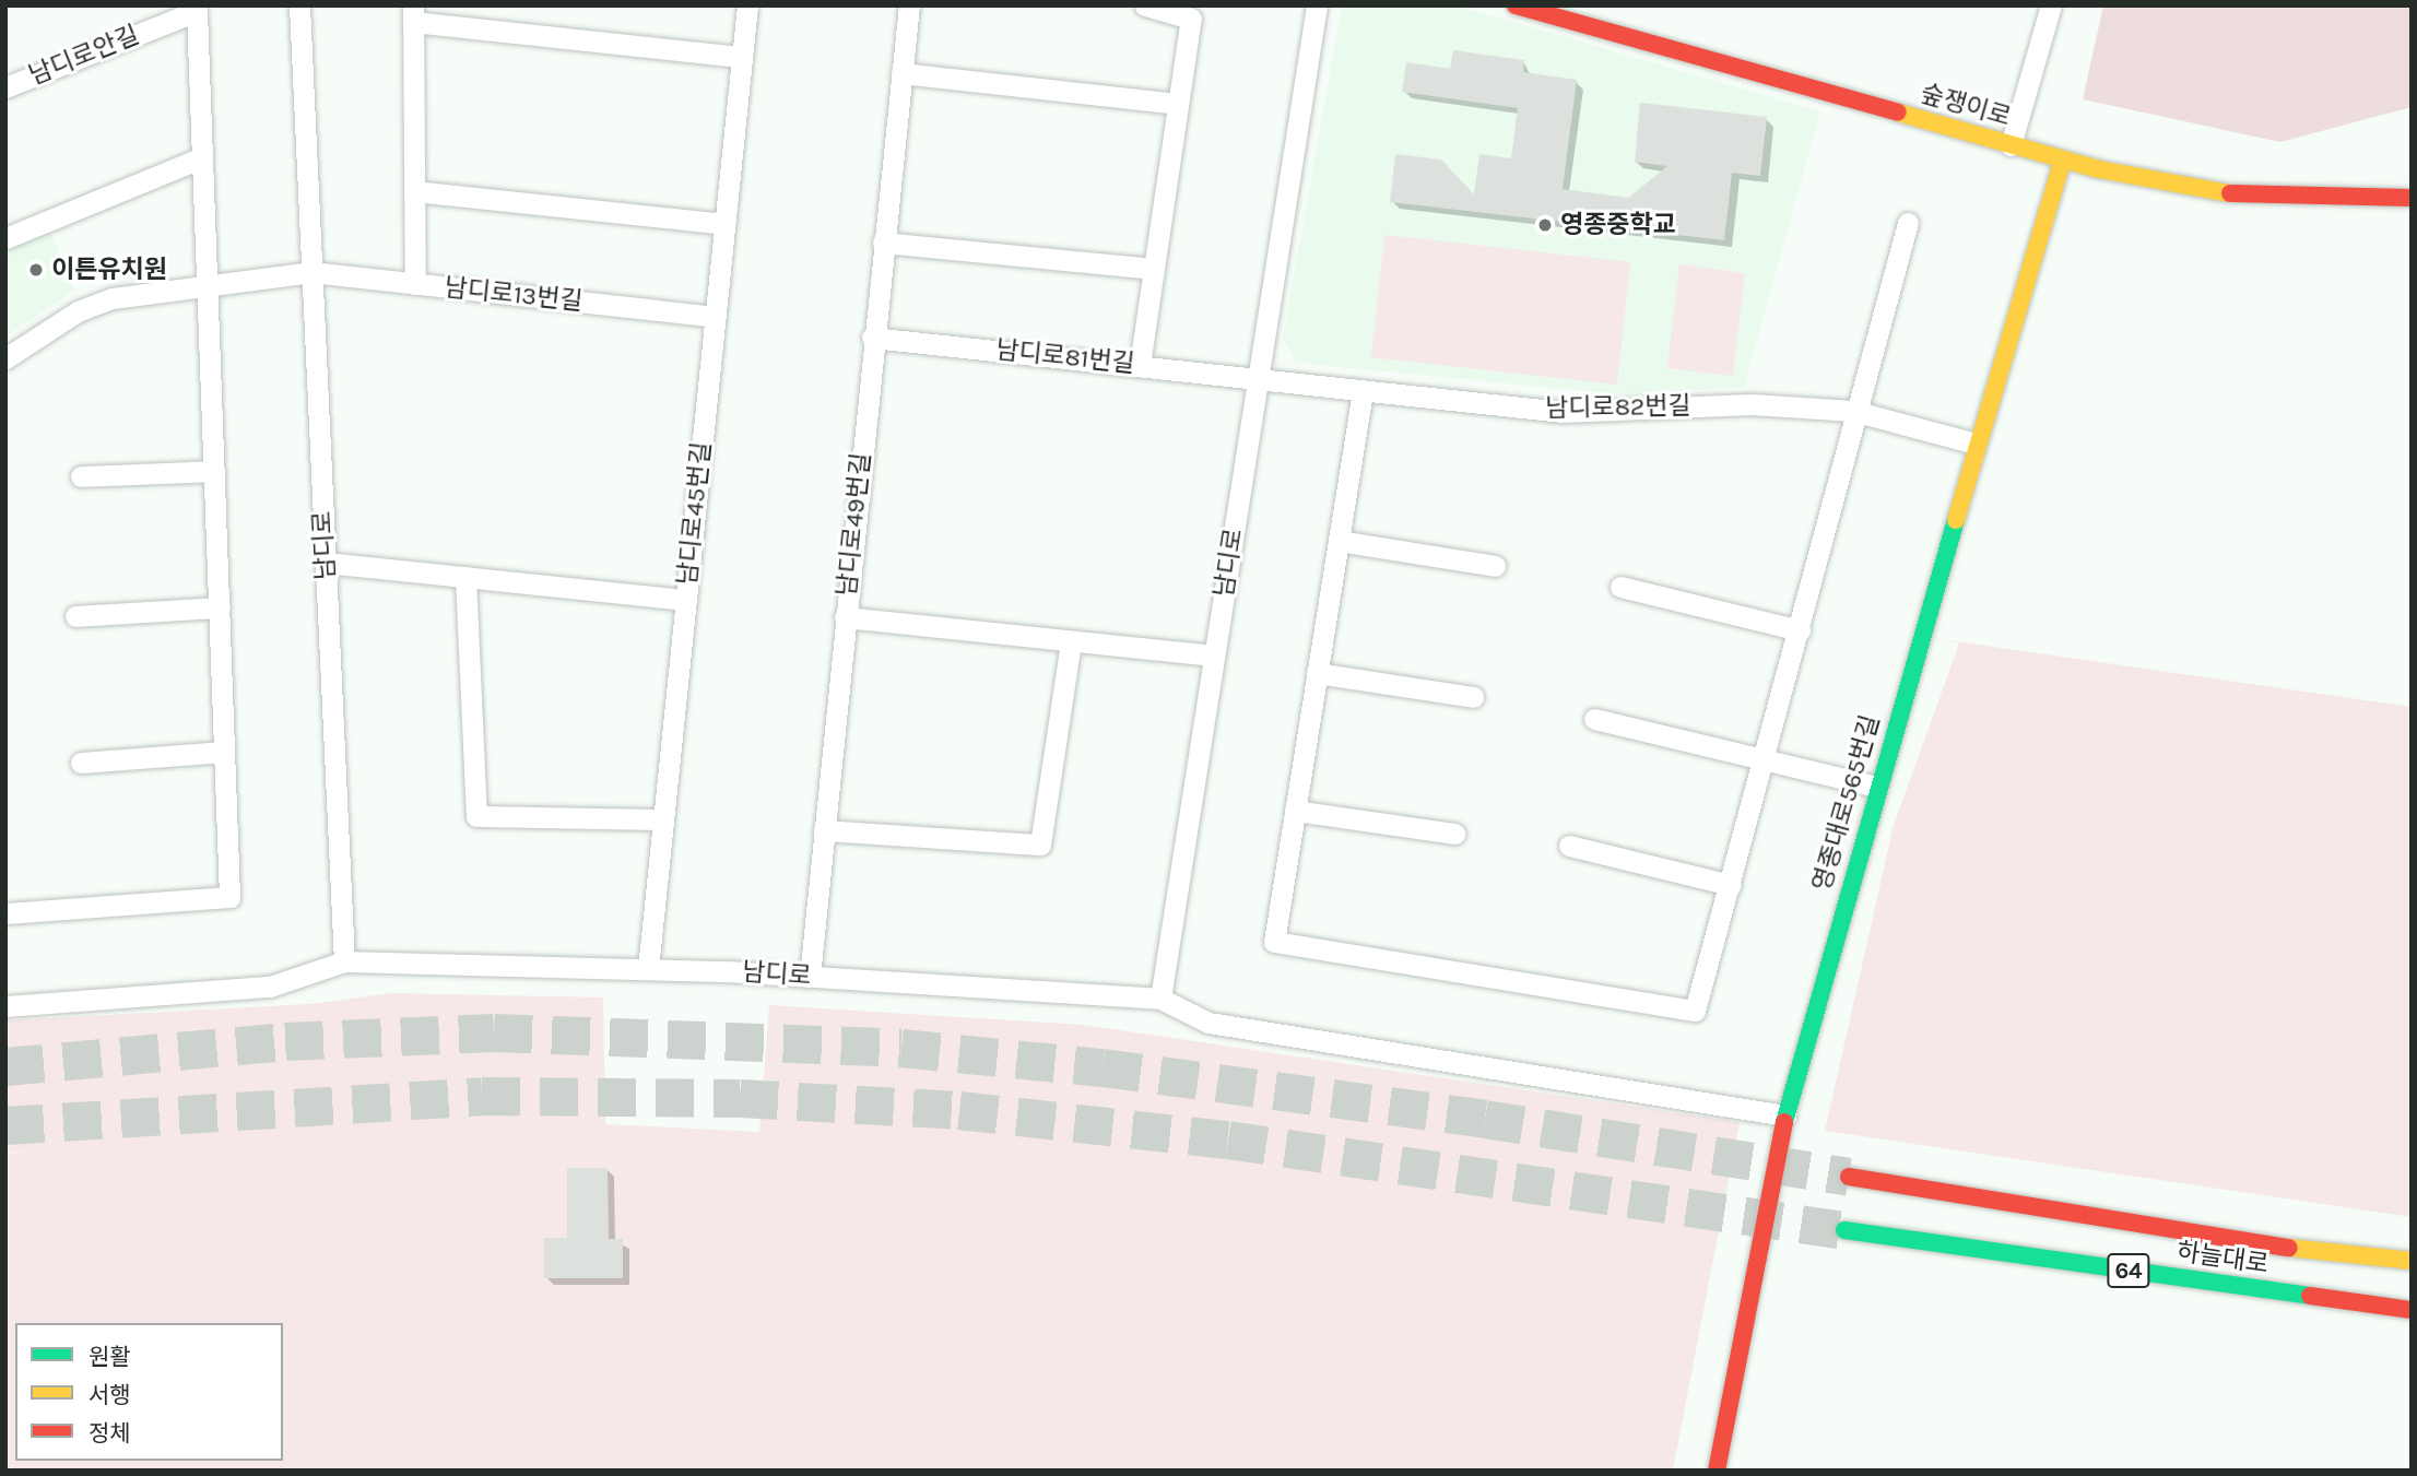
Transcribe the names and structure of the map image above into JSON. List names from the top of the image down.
{
  "streets": {
    "main road": [
      "숲쟁이로",
      "영종대로565번길",
      "하늘대로",
      "64"
    ],
    "street": [
      "남디로안길",
      "남디로13번길",
      "남디로81번길",
      "남디로82번길",
      "남디로45번길",
      "남디로49번길",
      "남디로"
    ]
  },
  "crossings": [
    ["남디로안길", "남디로13번길"],
    ["숲쟁이로", "영종대로565번길"],
    ["남디로13번길", "남디로45번길"],
    ["남디로13번길", "남디로"],
    ["남디로81번길", "남디로82번길"],
    ["남디로81번길", "남디로49번길"],
    ["남디로81번길", "남디로"],
    ["남디로82번길", "남디로"],
    ["남디로82번길", "영종대로565번길"],
    ["남디로45번길", "남디로"],
    ["남디로49번길", "남디로"]
  ],
  "places": ["영종중학교", "이튼유치원"],
  "legend": ["원활", "서행", "정체"]
}
